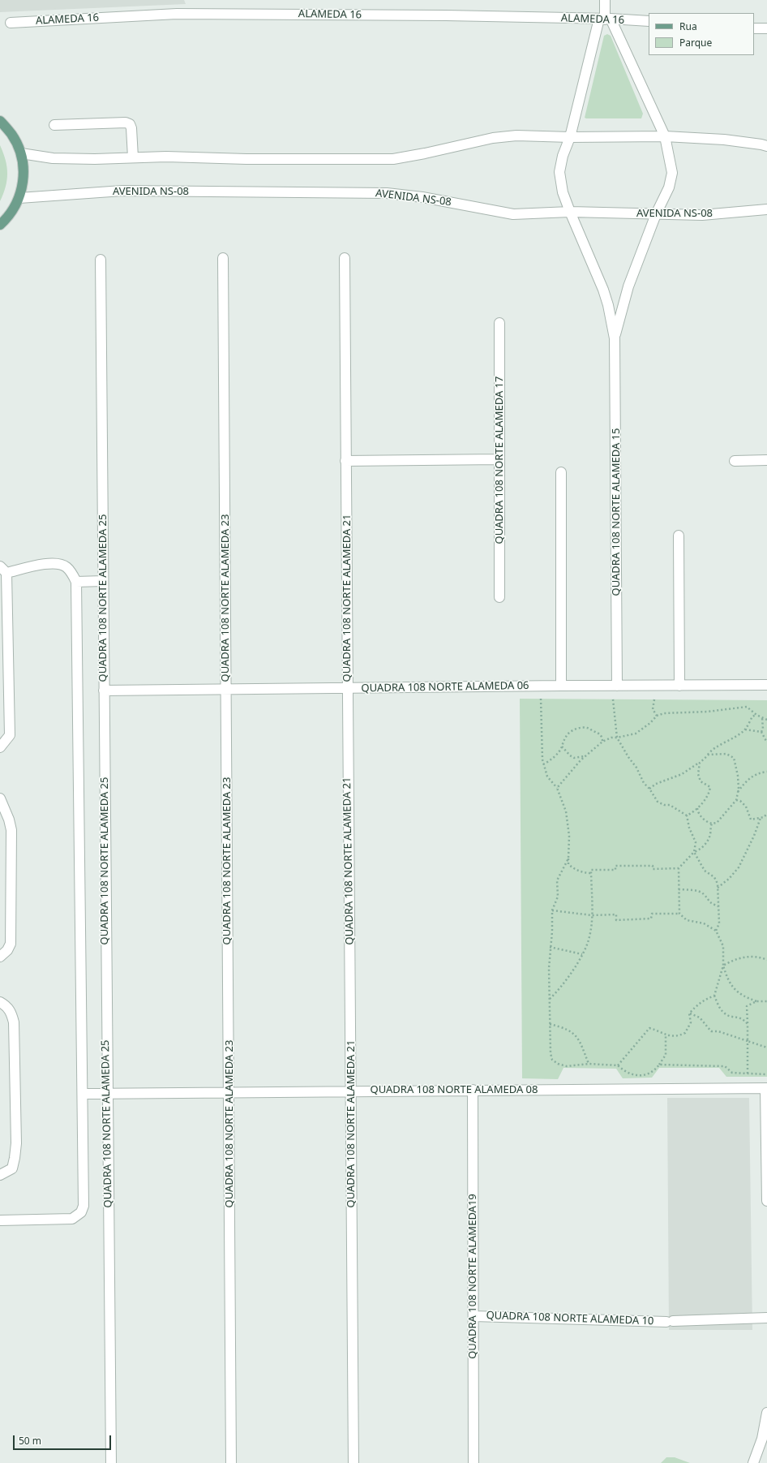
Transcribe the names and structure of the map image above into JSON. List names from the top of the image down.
{
  "streets": {
    "street": [
      "ALAMEDA 16",
      "AVENIDA NS-08",
      "QUADRA 108 NORTE ALAMEDA 17",
      "QUADRA 108 NORTE ALAMEDA 15",
      "QUADRA 108 NORTE ALAMEDA 25",
      "QUADRA 108 NORTE ALAMEDA 23",
      "QUADRA 108 NORTE ALAMEDA 21",
      "QUADRA 108 NORTE ALAMEDA 06",
      "QUADRA 108 NORTE ALAMEDA 08",
      "QUADRA 108 NORTE ALAMEDA19",
      "QUADRA 108 NORTE ALAMEDA 10"
    ]
  },
  "crossings": [
    ["QUADRA 108 NORTE ALAMEDA 15", "QUADRA 108 NORTE ALAMEDA 06"],
    ["QUADRA 108 NORTE ALAMEDA 25", "QUADRA 108 NORTE ALAMEDA 06"],
    ["QUADRA 108 NORTE ALAMEDA 25", "QUADRA 108 NORTE ALAMEDA 08"],
    ["QUADRA 108 NORTE ALAMEDA 23", "QUADRA 108 NORTE ALAMEDA 06"],
    ["QUADRA 108 NORTE ALAMEDA 23", "QUADRA 108 NORTE ALAMEDA 08"],
    ["QUADRA 108 NORTE ALAMEDA 21", "QUADRA 108 NORTE ALAMEDA 06"],
    ["QUADRA 108 NORTE ALAMEDA 21", "QUADRA 108 NORTE ALAMEDA 08"],
    ["QUADRA 108 NORTE ALAMEDA 08", "QUADRA 108 NORTE ALAMEDA19"],
    ["QUADRA 108 NORTE ALAMEDA19", "QUADRA 108 NORTE ALAMEDA 10"]
  ],
  "legend": ["Rua", "Parque"],
  "scale_bar": "50 m"
}
